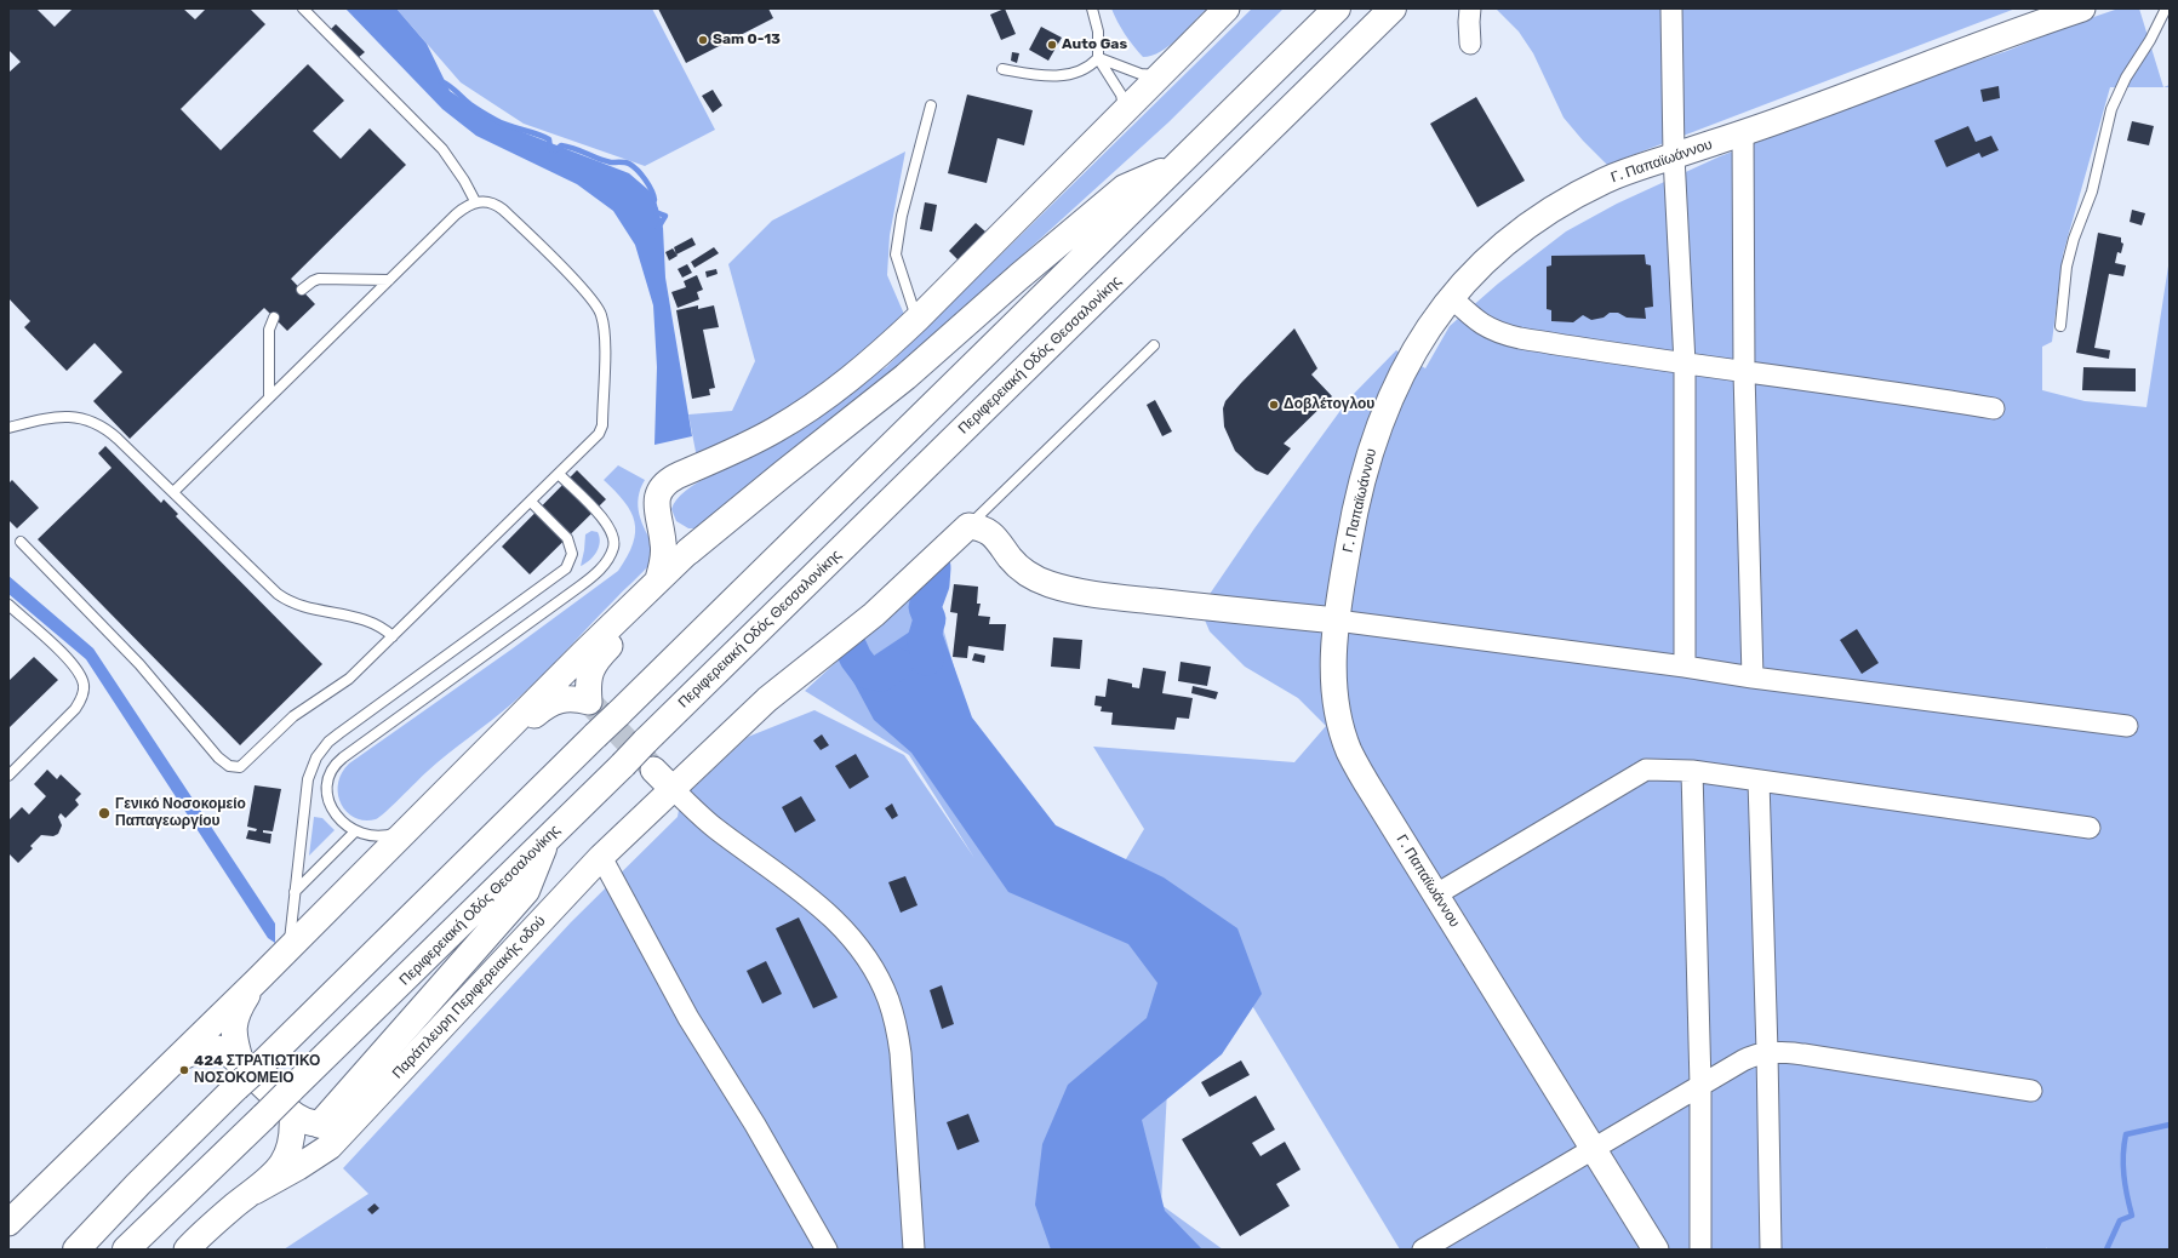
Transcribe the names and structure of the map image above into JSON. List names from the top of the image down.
{
  "streets": {
    "highway": ["Περιφερειακή Οδός Θεσσαλονίκης"],
    "street": ["Γ. Παπαϊωάννου", "Παράπλευρη Περιφερειακής οδού"]
  },
  "places": [
    "Sam 0-13",
    "Auto Gas",
    "Δοβλέτογλου",
    "Γενικό Νοσοκομείο Παπαγεωργίου",
    "424 ΣΤΡΑΤΙΩΤΙΚΟ ΝΟΣΟΚΟΜΕΙΟ"
  ]
}
